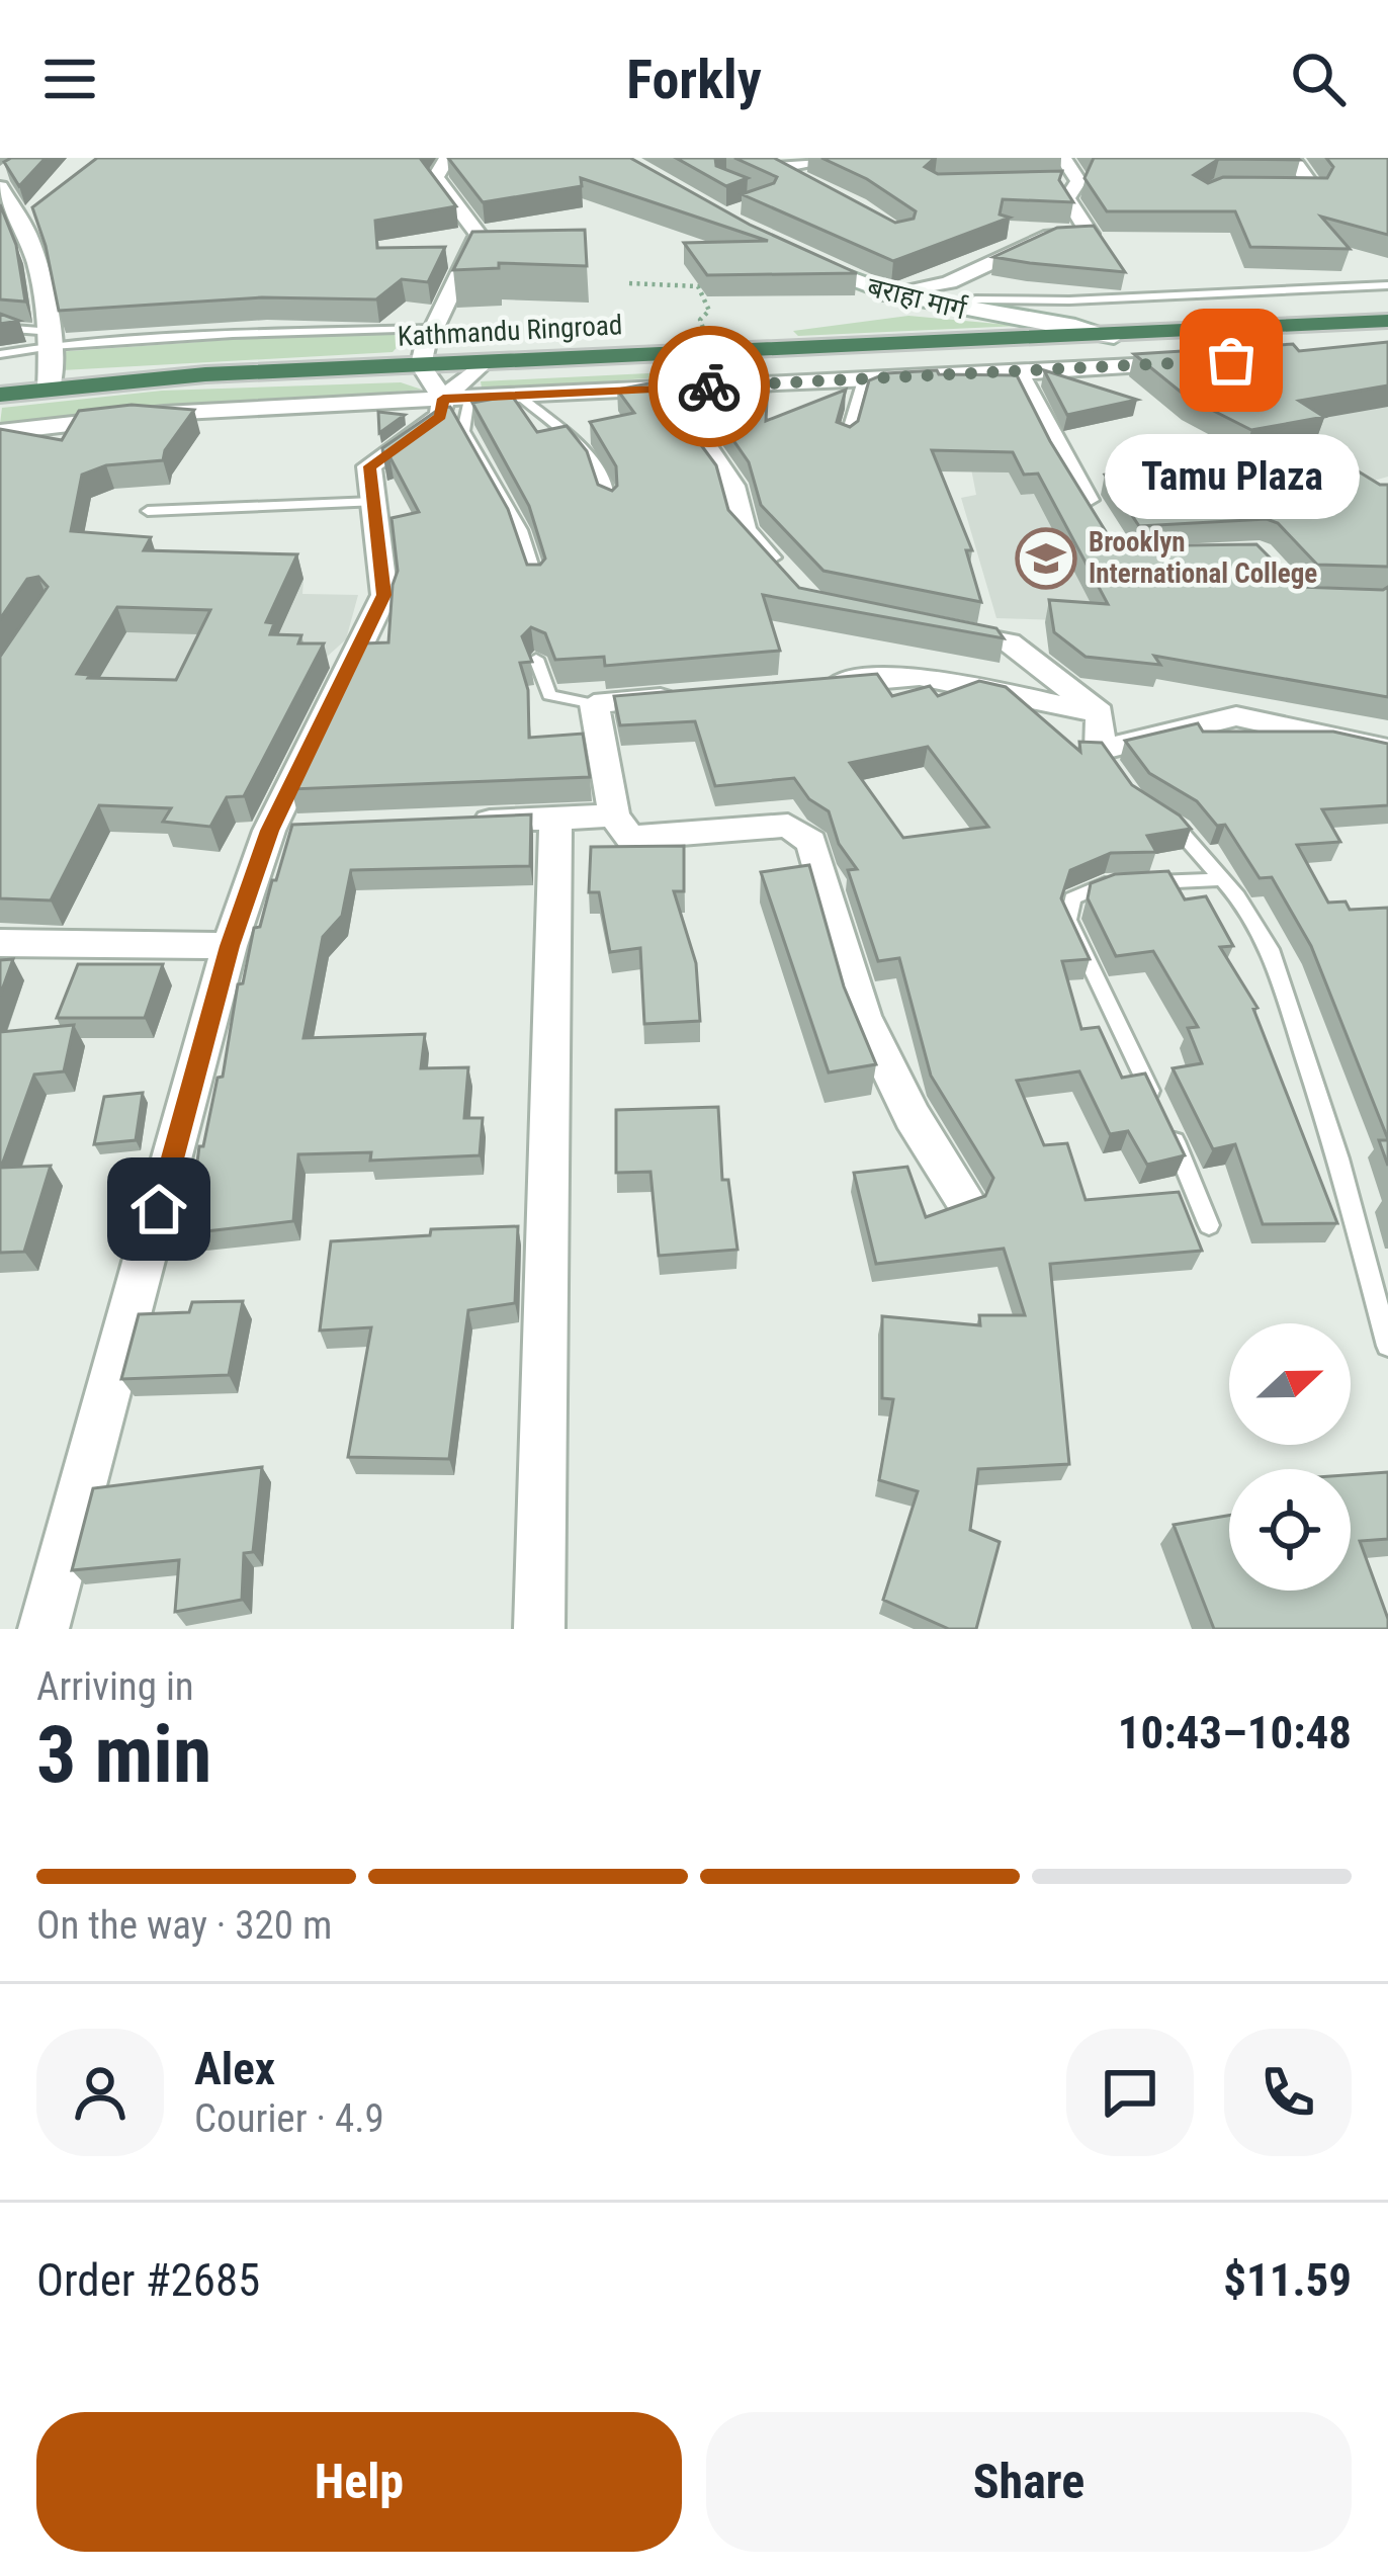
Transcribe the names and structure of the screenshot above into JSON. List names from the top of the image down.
{
  "streets": {
    "highway": ["Kathmandu Ringroad"],
    "street": ["बराहा मार्ग"]
  },
  "crossings": [
    ["बराहा मार्ग", "Kathmandu Ringroad"]
  ],
  "places": {
    "other": ["Tamu Plaza"],
    "school or university": ["Brooklyn International College"]
  },
  "north": "right",
  "page": {
    "header": "Forkly",
    "bubble": "Tamu Plaza",
    "heading": ["3 min", "Arriving in", "10:43–10:48"],
    "panel": [
      "Alex",
      "Courier · 4.9",
      "Order #2685",
      "$11.59"
    ],
    "bar": "On the way · 320 m",
    "buttons": ["Help", "Share"]
  }
}
